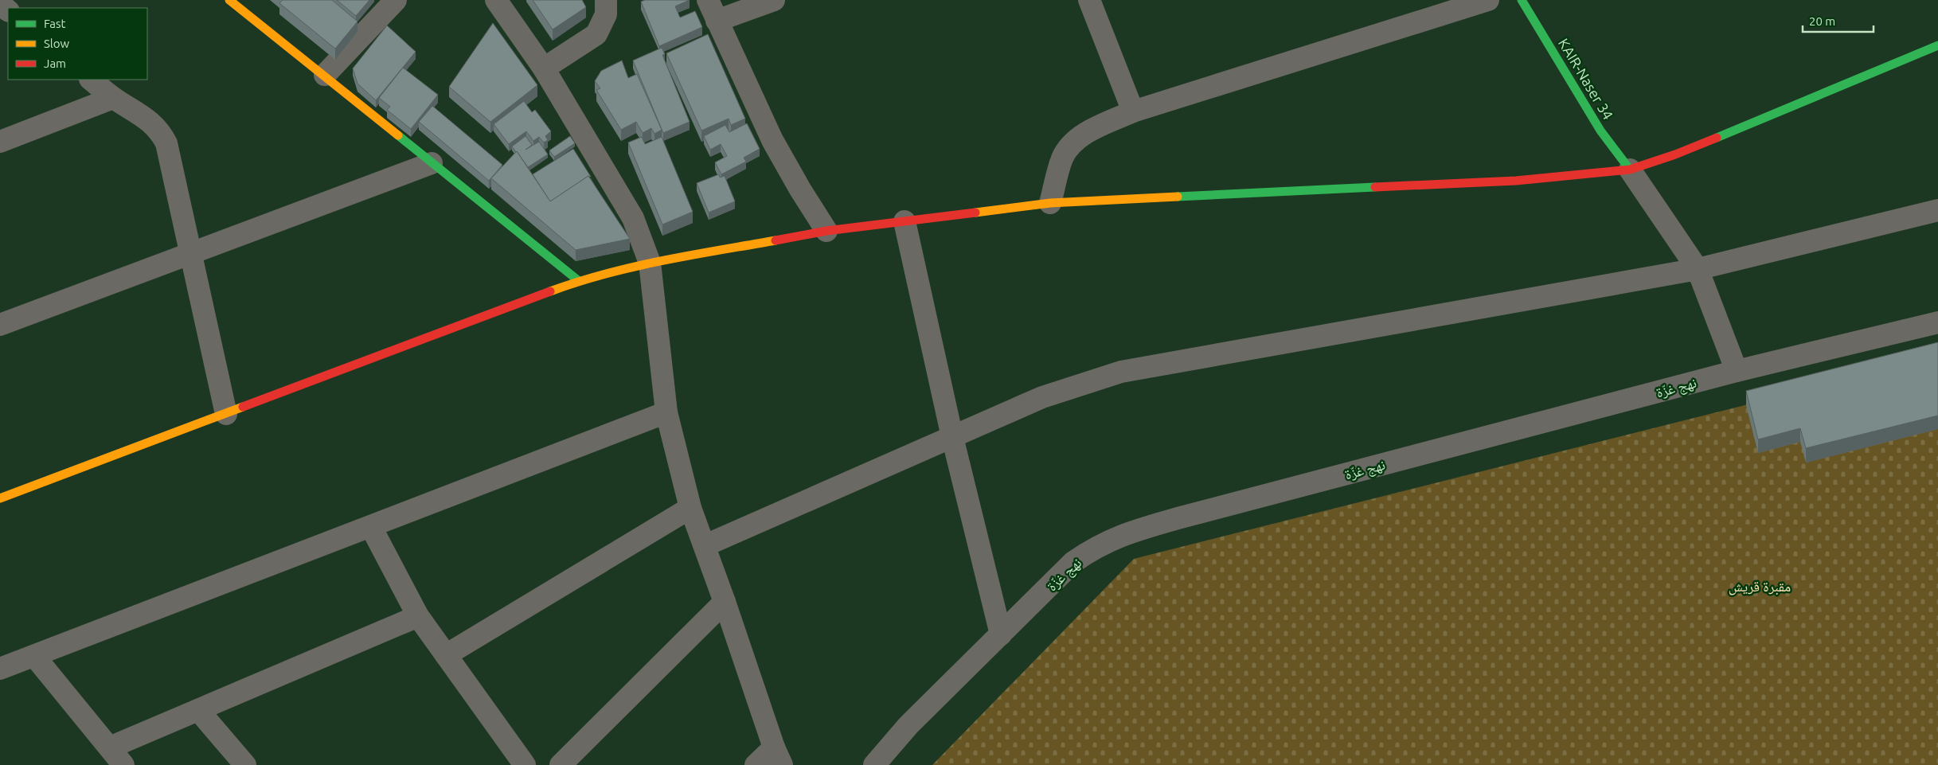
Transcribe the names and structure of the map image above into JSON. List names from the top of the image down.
{
  "streets": {
    "main road": ["KAIR-Naser 34"],
    "street": ["نهج غزّة"]
  },
  "parks": ["مقبرة قريش"],
  "legend": ["Fast", "Slow", "Jam"],
  "scale_bar": "20 m"
}
